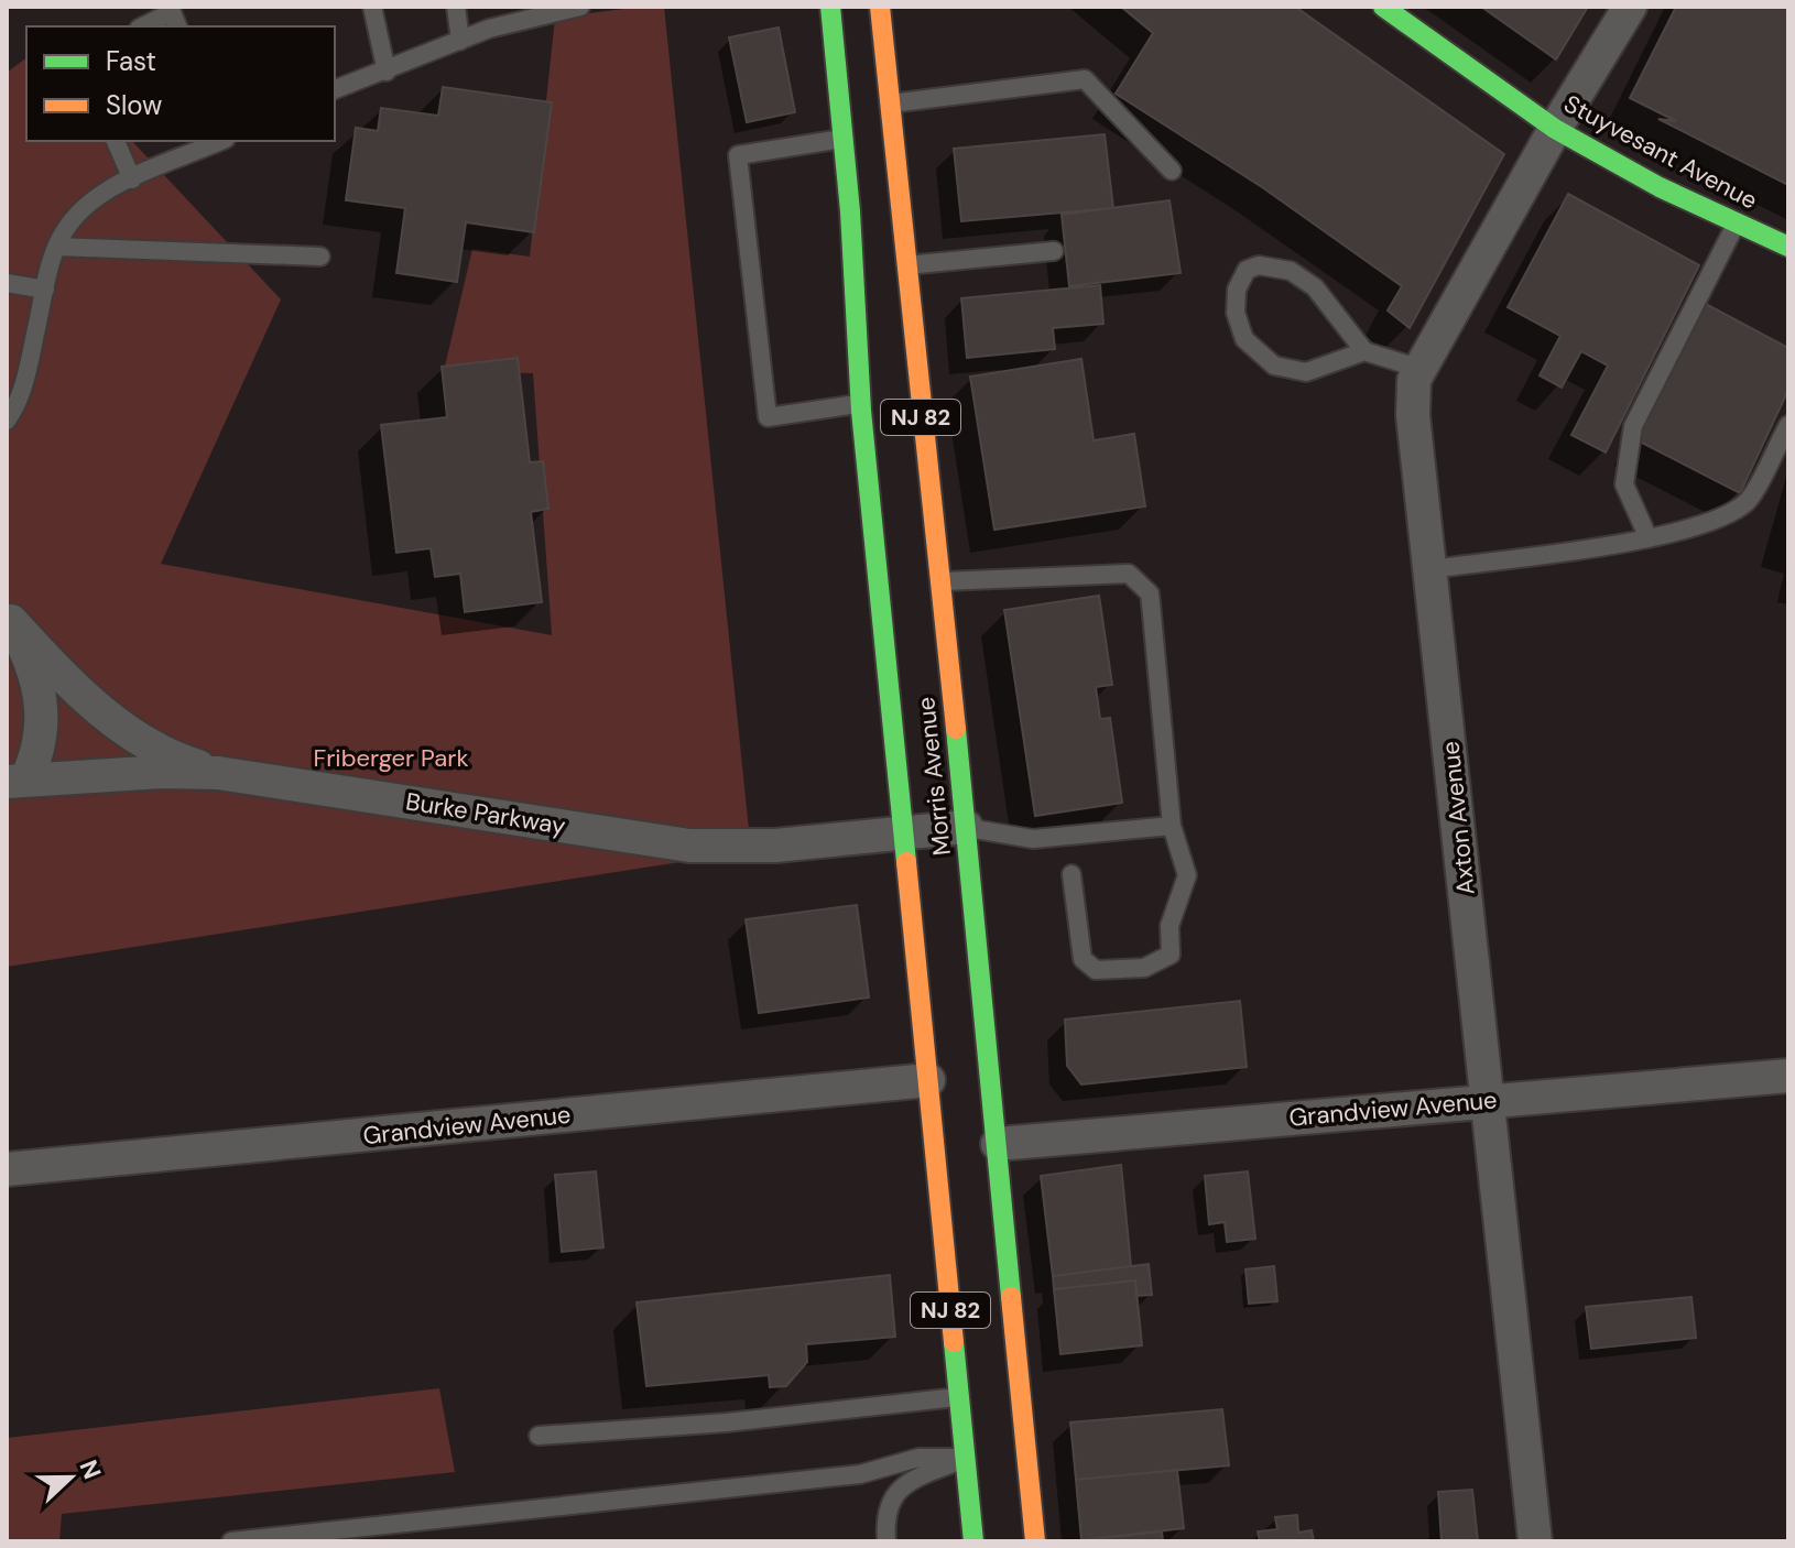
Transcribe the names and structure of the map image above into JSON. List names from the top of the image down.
{
  "streets": {
    "main road": ["Stuyvesant Avenue", "NJ 82", "Morris Avenue"],
    "street": ["Burke Parkway", "Axton Avenue", "Grandview Avenue"]
  },
  "crossings": [
    ["Stuyvesant Avenue", "Axton Avenue"],
    ["Morris Avenue", "Burke Parkway"],
    ["Morris Avenue", "Grandview Avenue"],
    ["Axton Avenue", "Grandview Avenue"]
  ],
  "parks": ["Friberger Park"],
  "legend": ["Fast", "Slow"],
  "north": "right"
}
